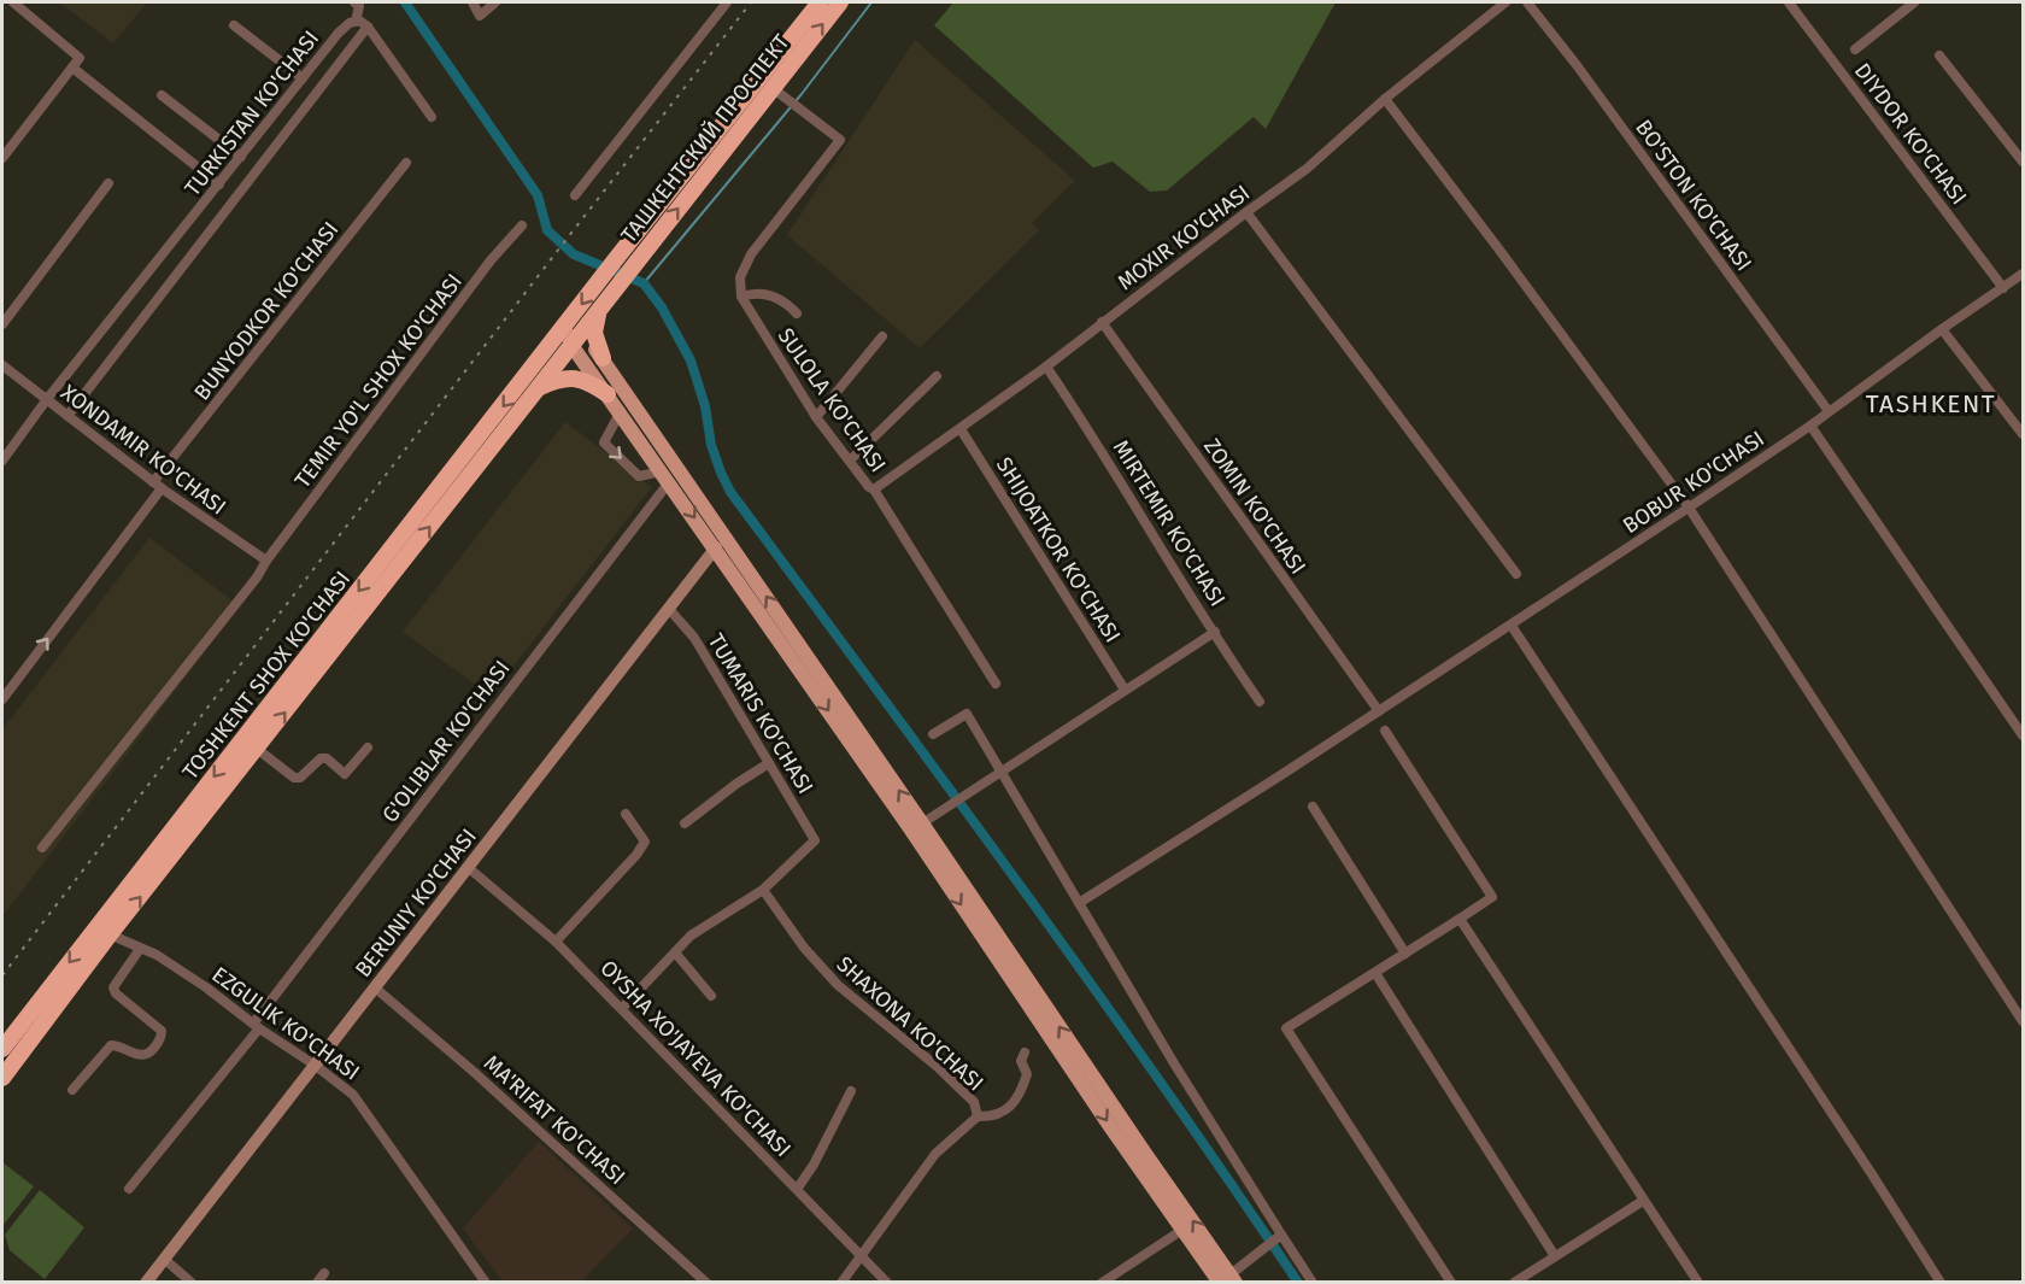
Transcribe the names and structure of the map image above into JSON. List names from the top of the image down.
{
  "streets": {
    "highway": ["ТАШКЕНТСКИЙ ПРОСПЕКТ", "TOSHKENT SHOX KO'CHASI"],
    "street": [
      "TURKISTAN KO'CHASI",
      "DIYDOR KO'CHASI",
      "BO'STON KO'CHASI",
      "MOXIR KO'CHASI",
      "BUNYODKOR KO'CHASI",
      "TEMIR YO'L SHOX KO'CHASI",
      "SULOLA KO'CHASI",
      "XONDAMIR KO'CHASI",
      "BOBUR KO'CHASI",
      "ZOMIN KO'CHASI",
      "MIRTEMIR KO'CHASI",
      "SHIJOATKOR KO'CHASI",
      "TUMARIS KO'CHASI",
      "G'OLIBLAR KO'CHASI",
      "BERUNIY KO'CHASI",
      "EZGULIK KO'CHASI",
      "SHAXONA KO'CHASI",
      "OYSHA XO'JAYEVA KO'CHASI",
      "MA'RIFAT KO'CHASI"
    ]
  },
  "crossings": [
    ["TURKISTAN KO'CHASI", "XONDAMIR KO'CHASI"],
    ["DIYDOR KO'CHASI", "BOBUR KO'CHASI"],
    ["ТАШКЕНТСКИЙ ПРОСПЕКТ", "TOSHKENT SHOX KO'CHASI"],
    ["BO'STON KO'CHASI", "BOBUR KO'CHASI"],
    ["MOXIR KO'CHASI", "SULOLA KO'CHASI"],
    ["MOXIR KO'CHASI", "ZOMIN KO'CHASI"],
    ["MOXIR KO'CHASI", "MIRTEMIR KO'CHASI"],
    ["MOXIR KO'CHASI", "SHIJOATKOR KO'CHASI"],
    ["BUNYODKOR KO'CHASI", "XONDAMIR KO'CHASI"],
    ["TEMIR YO'L SHOX KO'CHASI", "XONDAMIR KO'CHASI"],
    ["BOBUR KO'CHASI", "ZOMIN KO'CHASI"],
    ["TOSHKENT SHOX KO'CHASI", "EZGULIK KO'CHASI"],
    ["TUMARIS KO'CHASI", "BERUNIY KO'CHASI"],
    ["TUMARIS KO'CHASI", "SHAXONA KO'CHASI"],
    ["G'OLIBLAR KO'CHASI", "EZGULIK KO'CHASI"],
    ["BERUNIY KO'CHASI", "EZGULIK KO'CHASI"],
    ["BERUNIY KO'CHASI", "OYSHA XO'JAYEVA KO'CHASI"],
    ["BERUNIY KO'CHASI", "MA'RIFAT KO'CHASI"]
  ],
  "one_way": ["ТАШКЕНТСКИЙ ПРОСПЕКТ", "BUNYODKOR KO'CHASI"],
  "districts": ["TASHKENT"]
}
